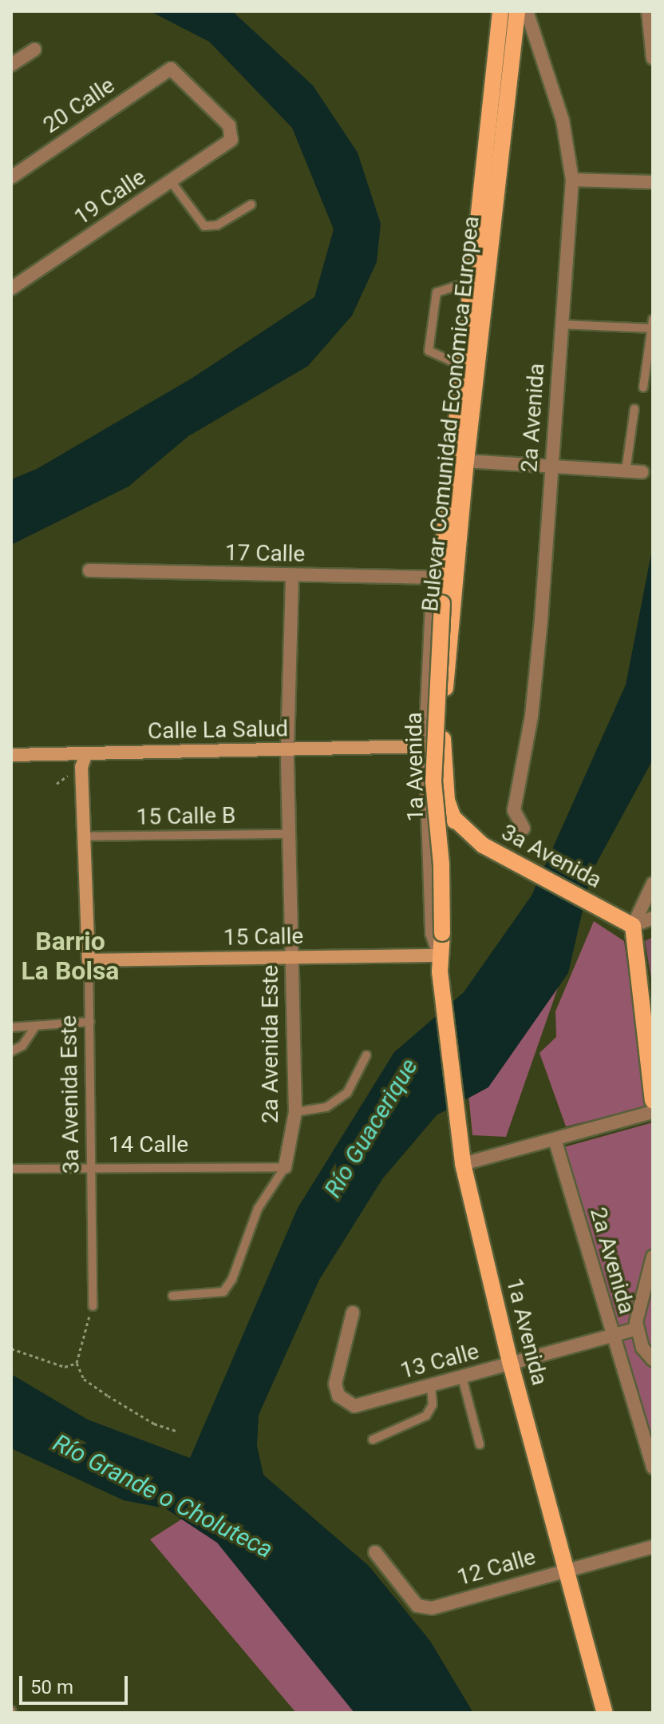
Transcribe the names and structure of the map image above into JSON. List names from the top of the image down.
{
  "streets": {
    "main road": [
      "Bulevar Comunidad Económica Europea",
      "Calle La Salud",
      "1a Avenida",
      "3a Avenida",
      "15 Calle",
      "3a Avenida Este"
    ],
    "street": [
      "20 Calle",
      "19 Calle",
      "2a Avenida",
      "17 Calle",
      "2a Avenida Este",
      "13 Calle",
      "12 Calle"
    ],
    "lane": ["15 Calle B", "14 Calle"]
  },
  "crossings": [
    ["20 Calle", "19 Calle"],
    ["Bulevar Comunidad Económica Europea", "17 Calle"],
    ["Bulevar Comunidad Económica Europea", "Calle La Salud"],
    ["Bulevar Comunidad Económica Europea", "1a Avenida"],
    ["Bulevar Comunidad Económica Europea", "3a Avenida"],
    ["2a Avenida", "13 Calle"],
    ["17 Calle", "1a Avenida"],
    ["17 Calle", "2a Avenida Este"],
    ["Calle La Salud", "1a Avenida"],
    ["Calle La Salud", "2a Avenida Este"],
    ["Calle La Salud", "3a Avenida Este"],
    ["1a Avenida", "15 Calle"],
    ["1a Avenida", "13 Calle"],
    ["1a Avenida", "12 Calle"],
    ["15 Calle B", "2a Avenida Este"],
    ["15 Calle B", "3a Avenida Este"],
    ["15 Calle", "2a Avenida Este"],
    ["15 Calle", "3a Avenida Este"],
    ["2a Avenida Este", "14 Calle"],
    ["3a Avenida Este", "14 Calle"]
  ],
  "districts": ["Barrio La Bolsa"],
  "water": ["Río Guacerique", "Río Grande o Choluteca"],
  "scale_bar": "50 m"
}
